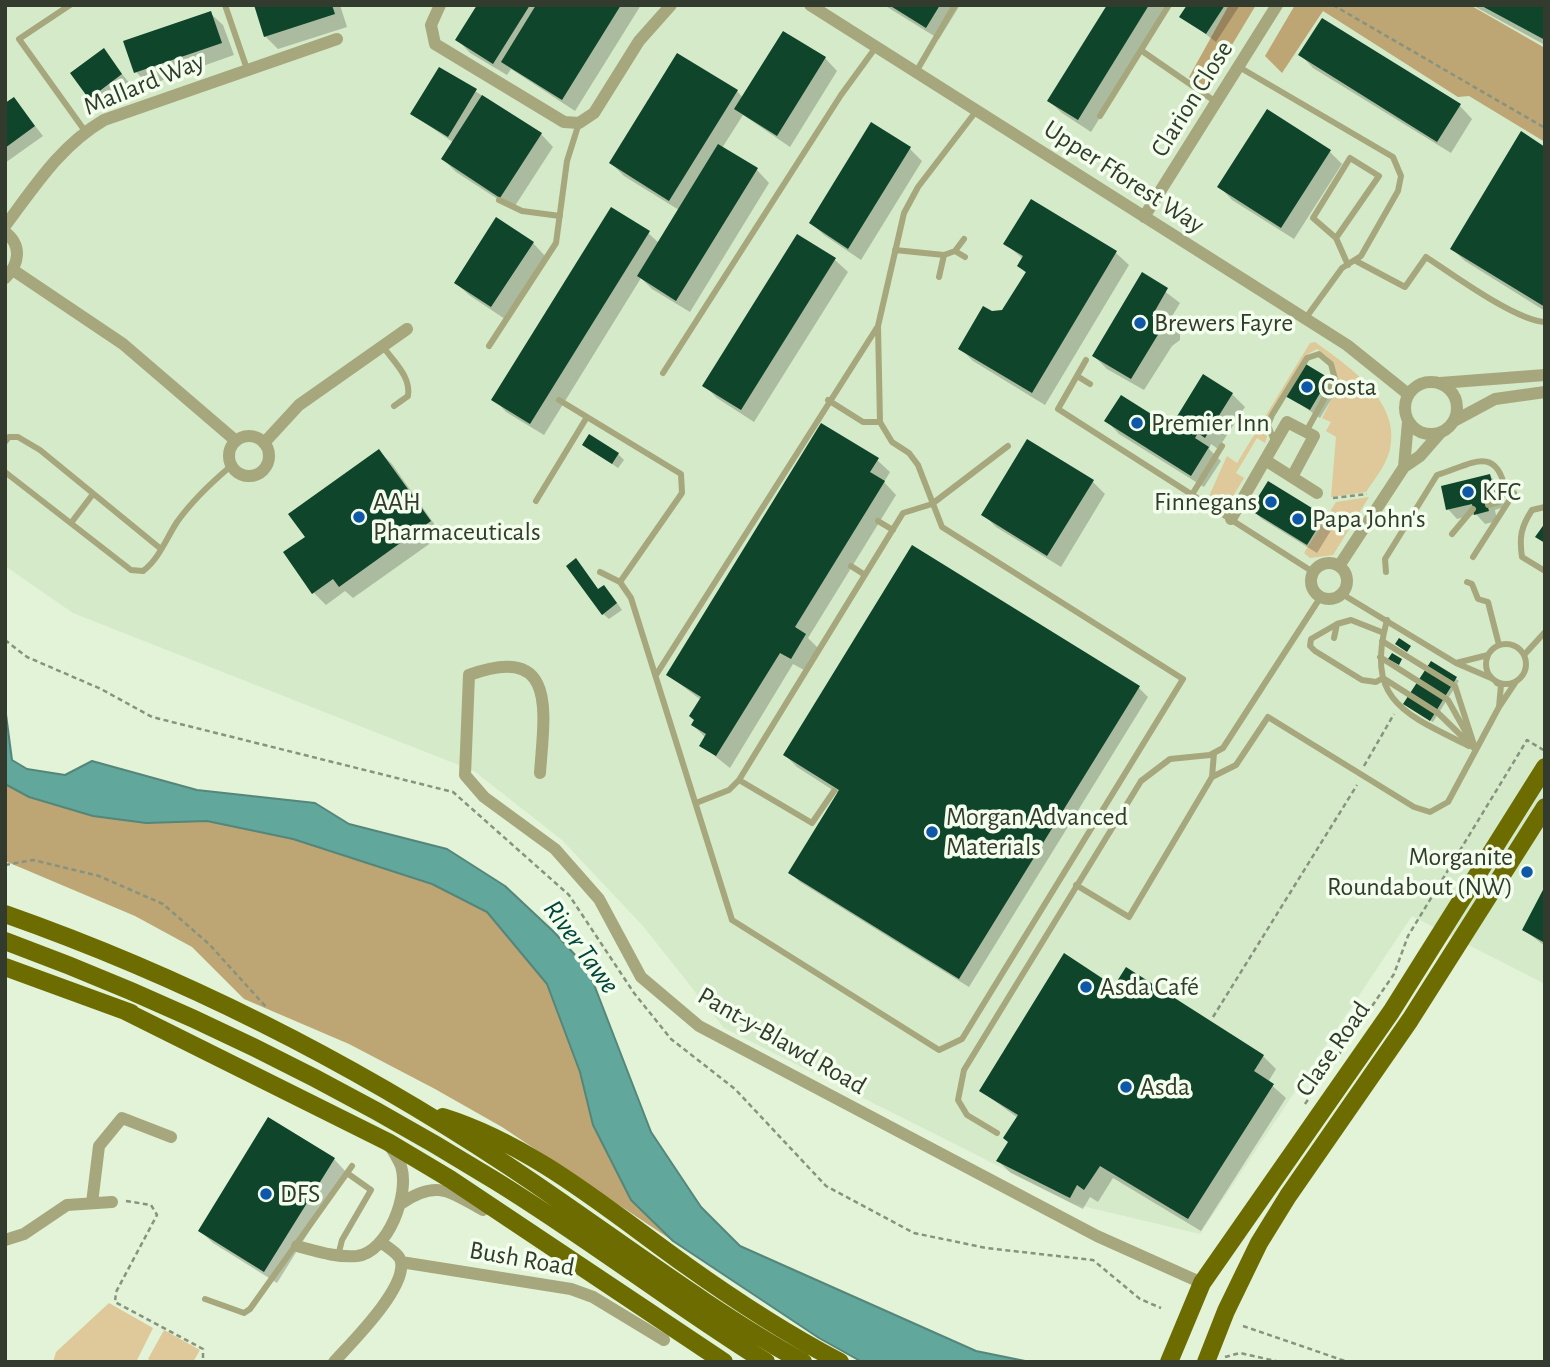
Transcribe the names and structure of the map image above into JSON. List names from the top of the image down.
{
  "streets": {
    "main road": ["Clase Road"],
    "street": [
      "Mallard Way",
      "Clarion Close",
      "Upper Fforest Way",
      "Pant-y-Blawd Road",
      "Bush Road"
    ]
  },
  "crossings": [
    ["Clarion Close", "Upper Fforest Way"],
    ["Pant-y-Blawd Road", "Clase Road"]
  ],
  "water": ["River Tawe"],
  "places": [
    "Brewers Fayre",
    "Costa",
    "Premier Inn",
    "KFC",
    "Finnegans",
    "AAH Pharmaceuticals",
    "Papa John's",
    "Morgan Advanced Materials",
    "Morganite Roundabout (NW)",
    "Asda Café",
    "Asda",
    "DFS"
  ]
}
